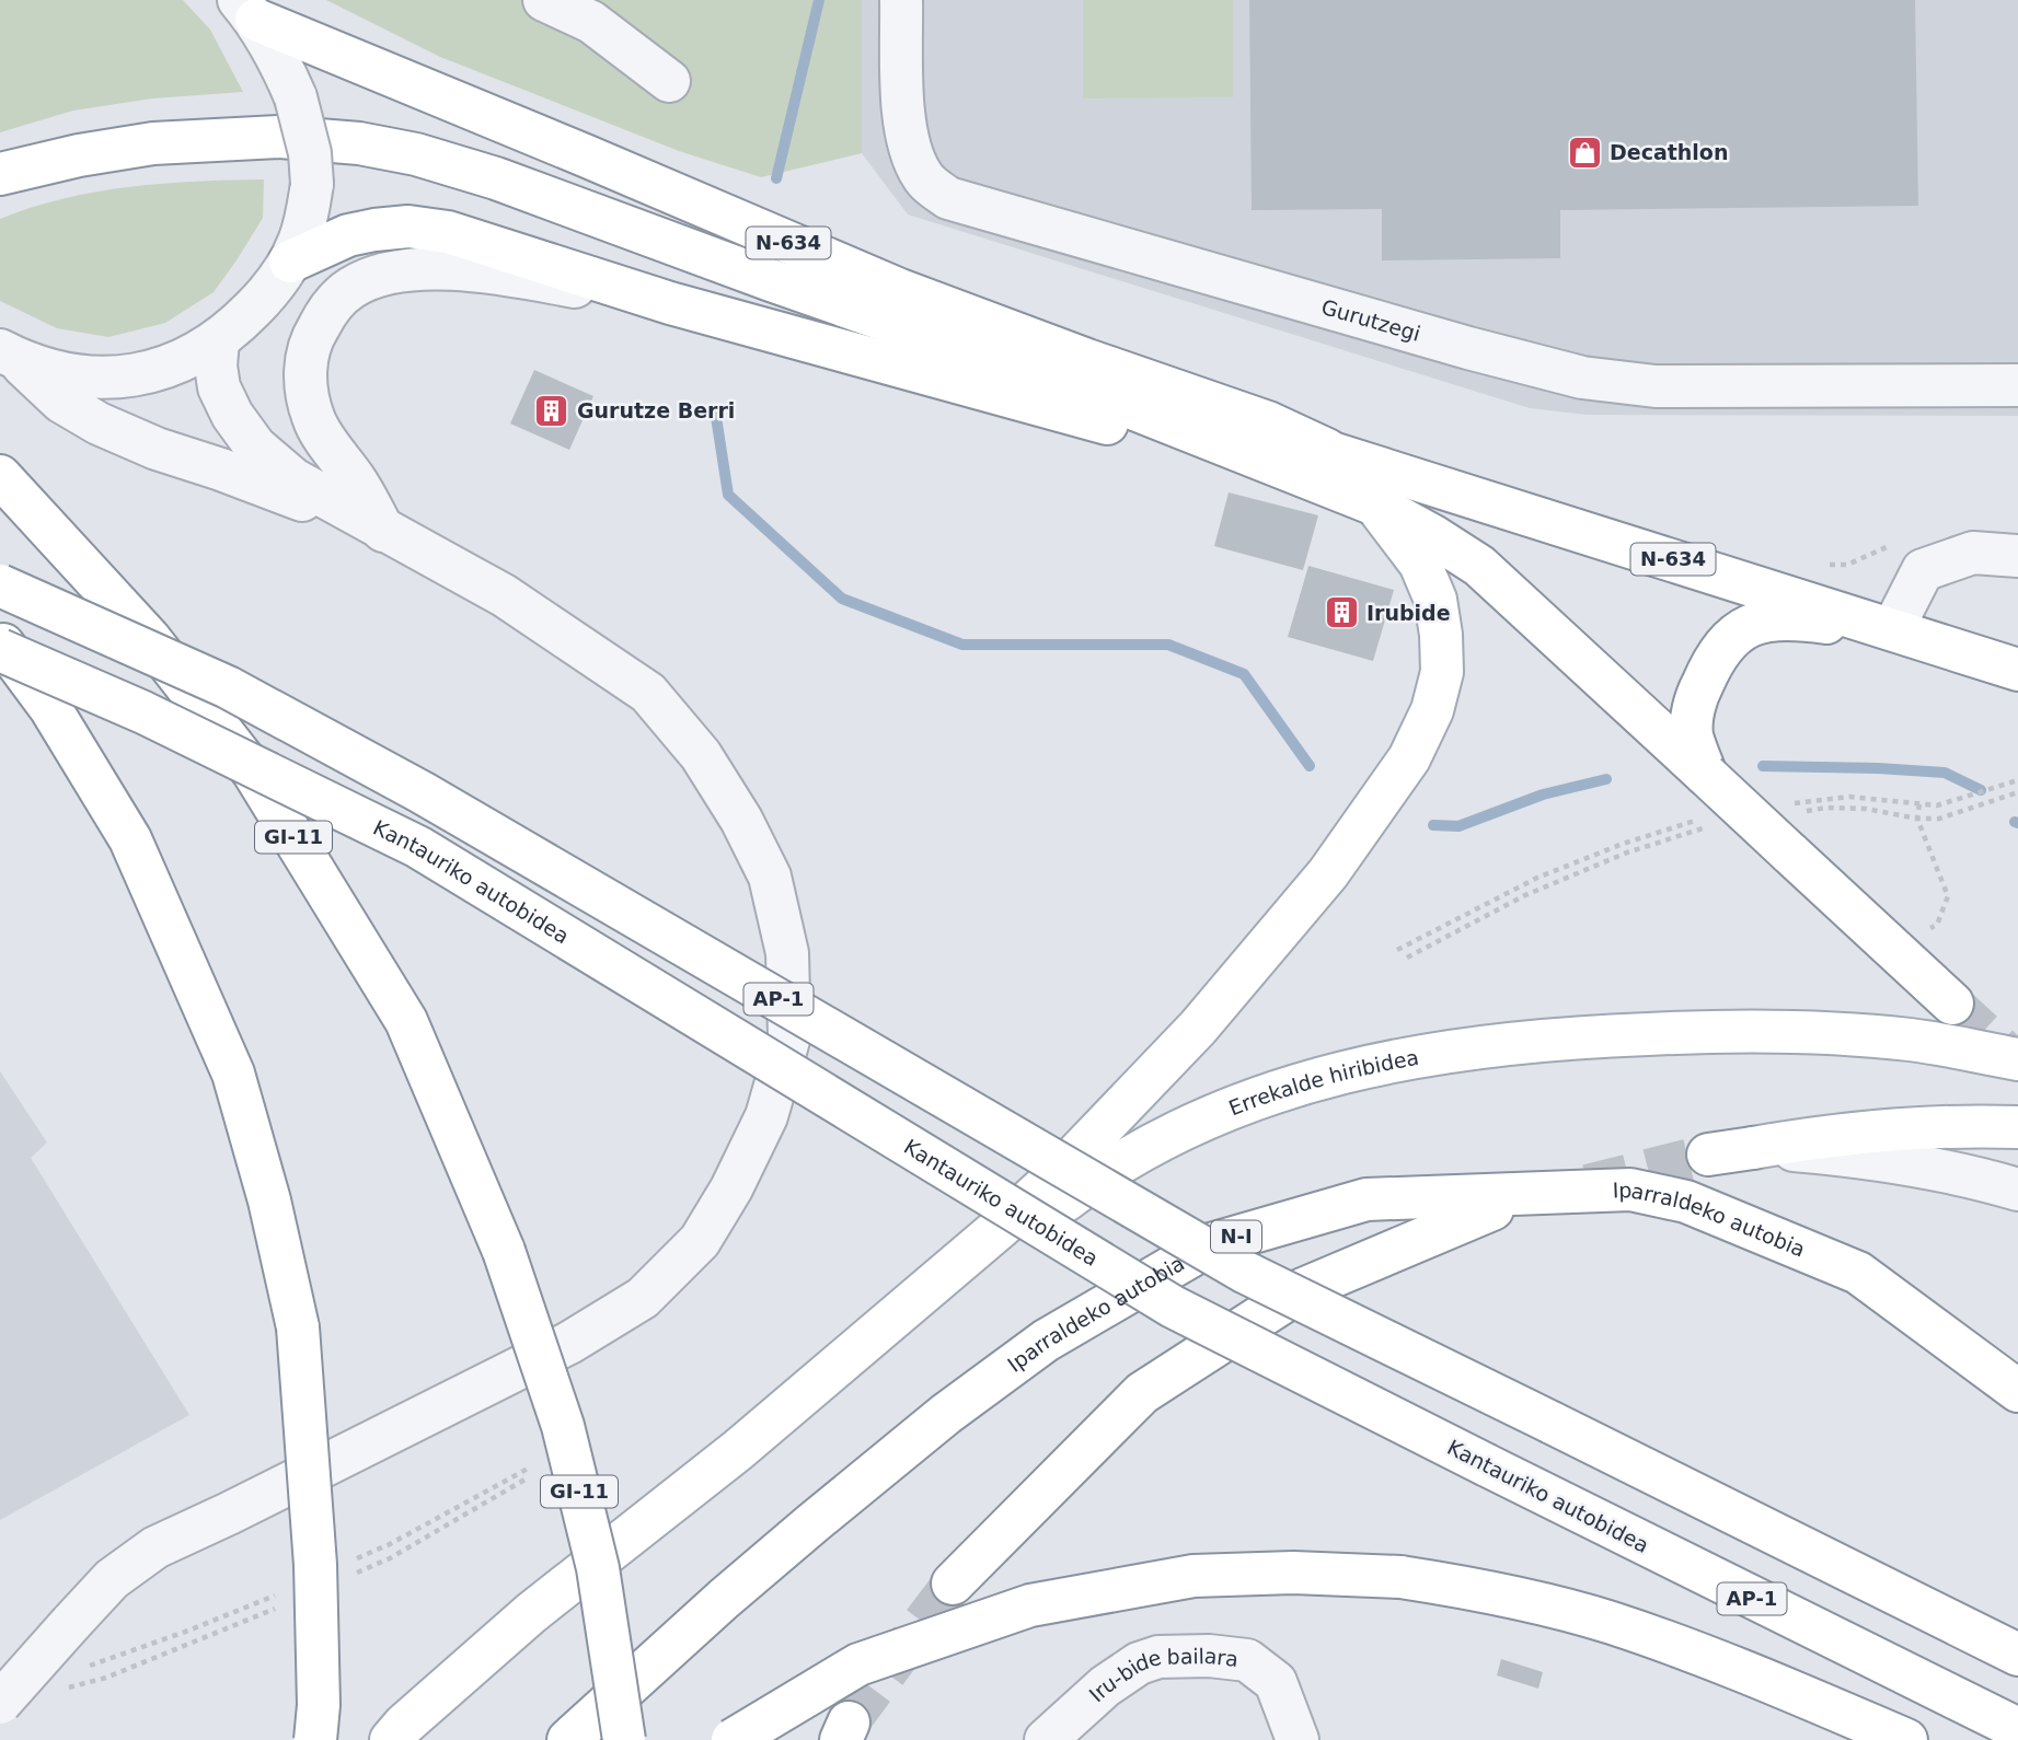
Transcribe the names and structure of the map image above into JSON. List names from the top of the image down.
{
  "streets": {
    "main road": [
      "N-634",
      "GI-11",
      "Kantauriko autobidea",
      "AP-1",
      "Errekalde hiribidea",
      "Iparraldeko autobia",
      "N-I"
    ],
    "street": ["Gurutzegi", "Iru-bide bailara"]
  },
  "places": {
    "shop": ["Decathlon"],
    "building": ["Gurutze Berri", "Irubide"]
  }
}
